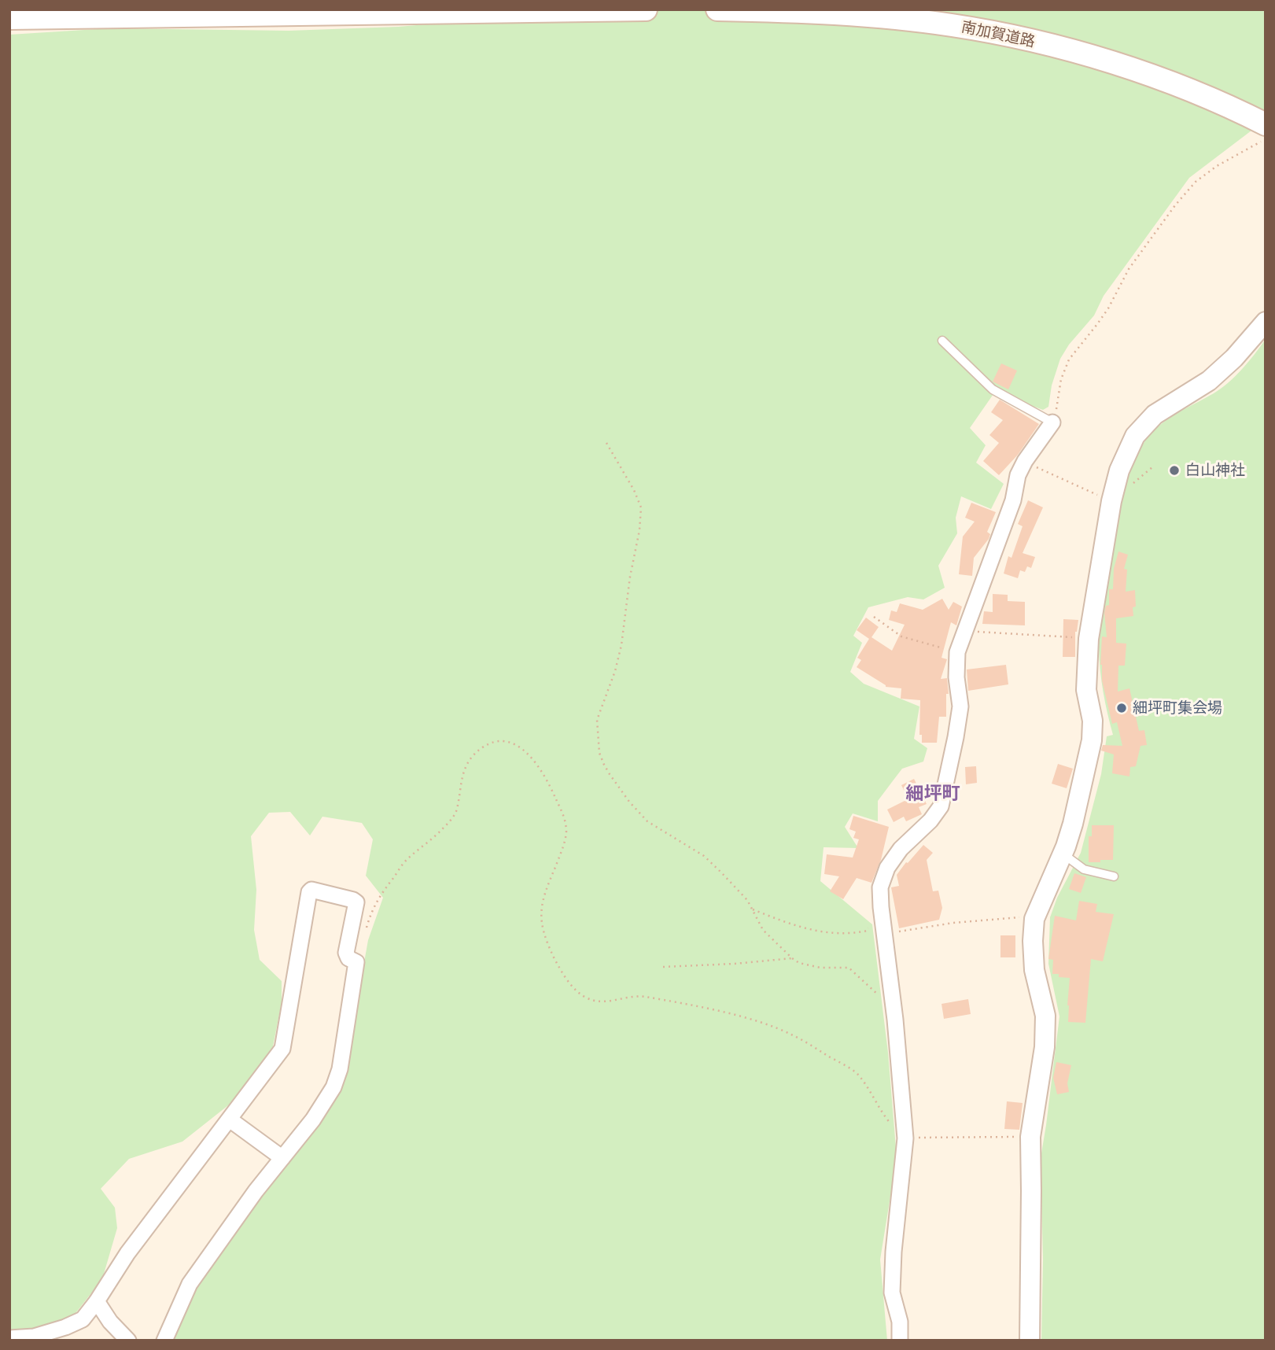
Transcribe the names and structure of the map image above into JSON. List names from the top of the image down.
{
  "streets": {
    "main road": ["南加賀道路"]
  },
  "districts": ["細坪町"],
  "places": ["白山神社", "細坪町集会場"]
}
